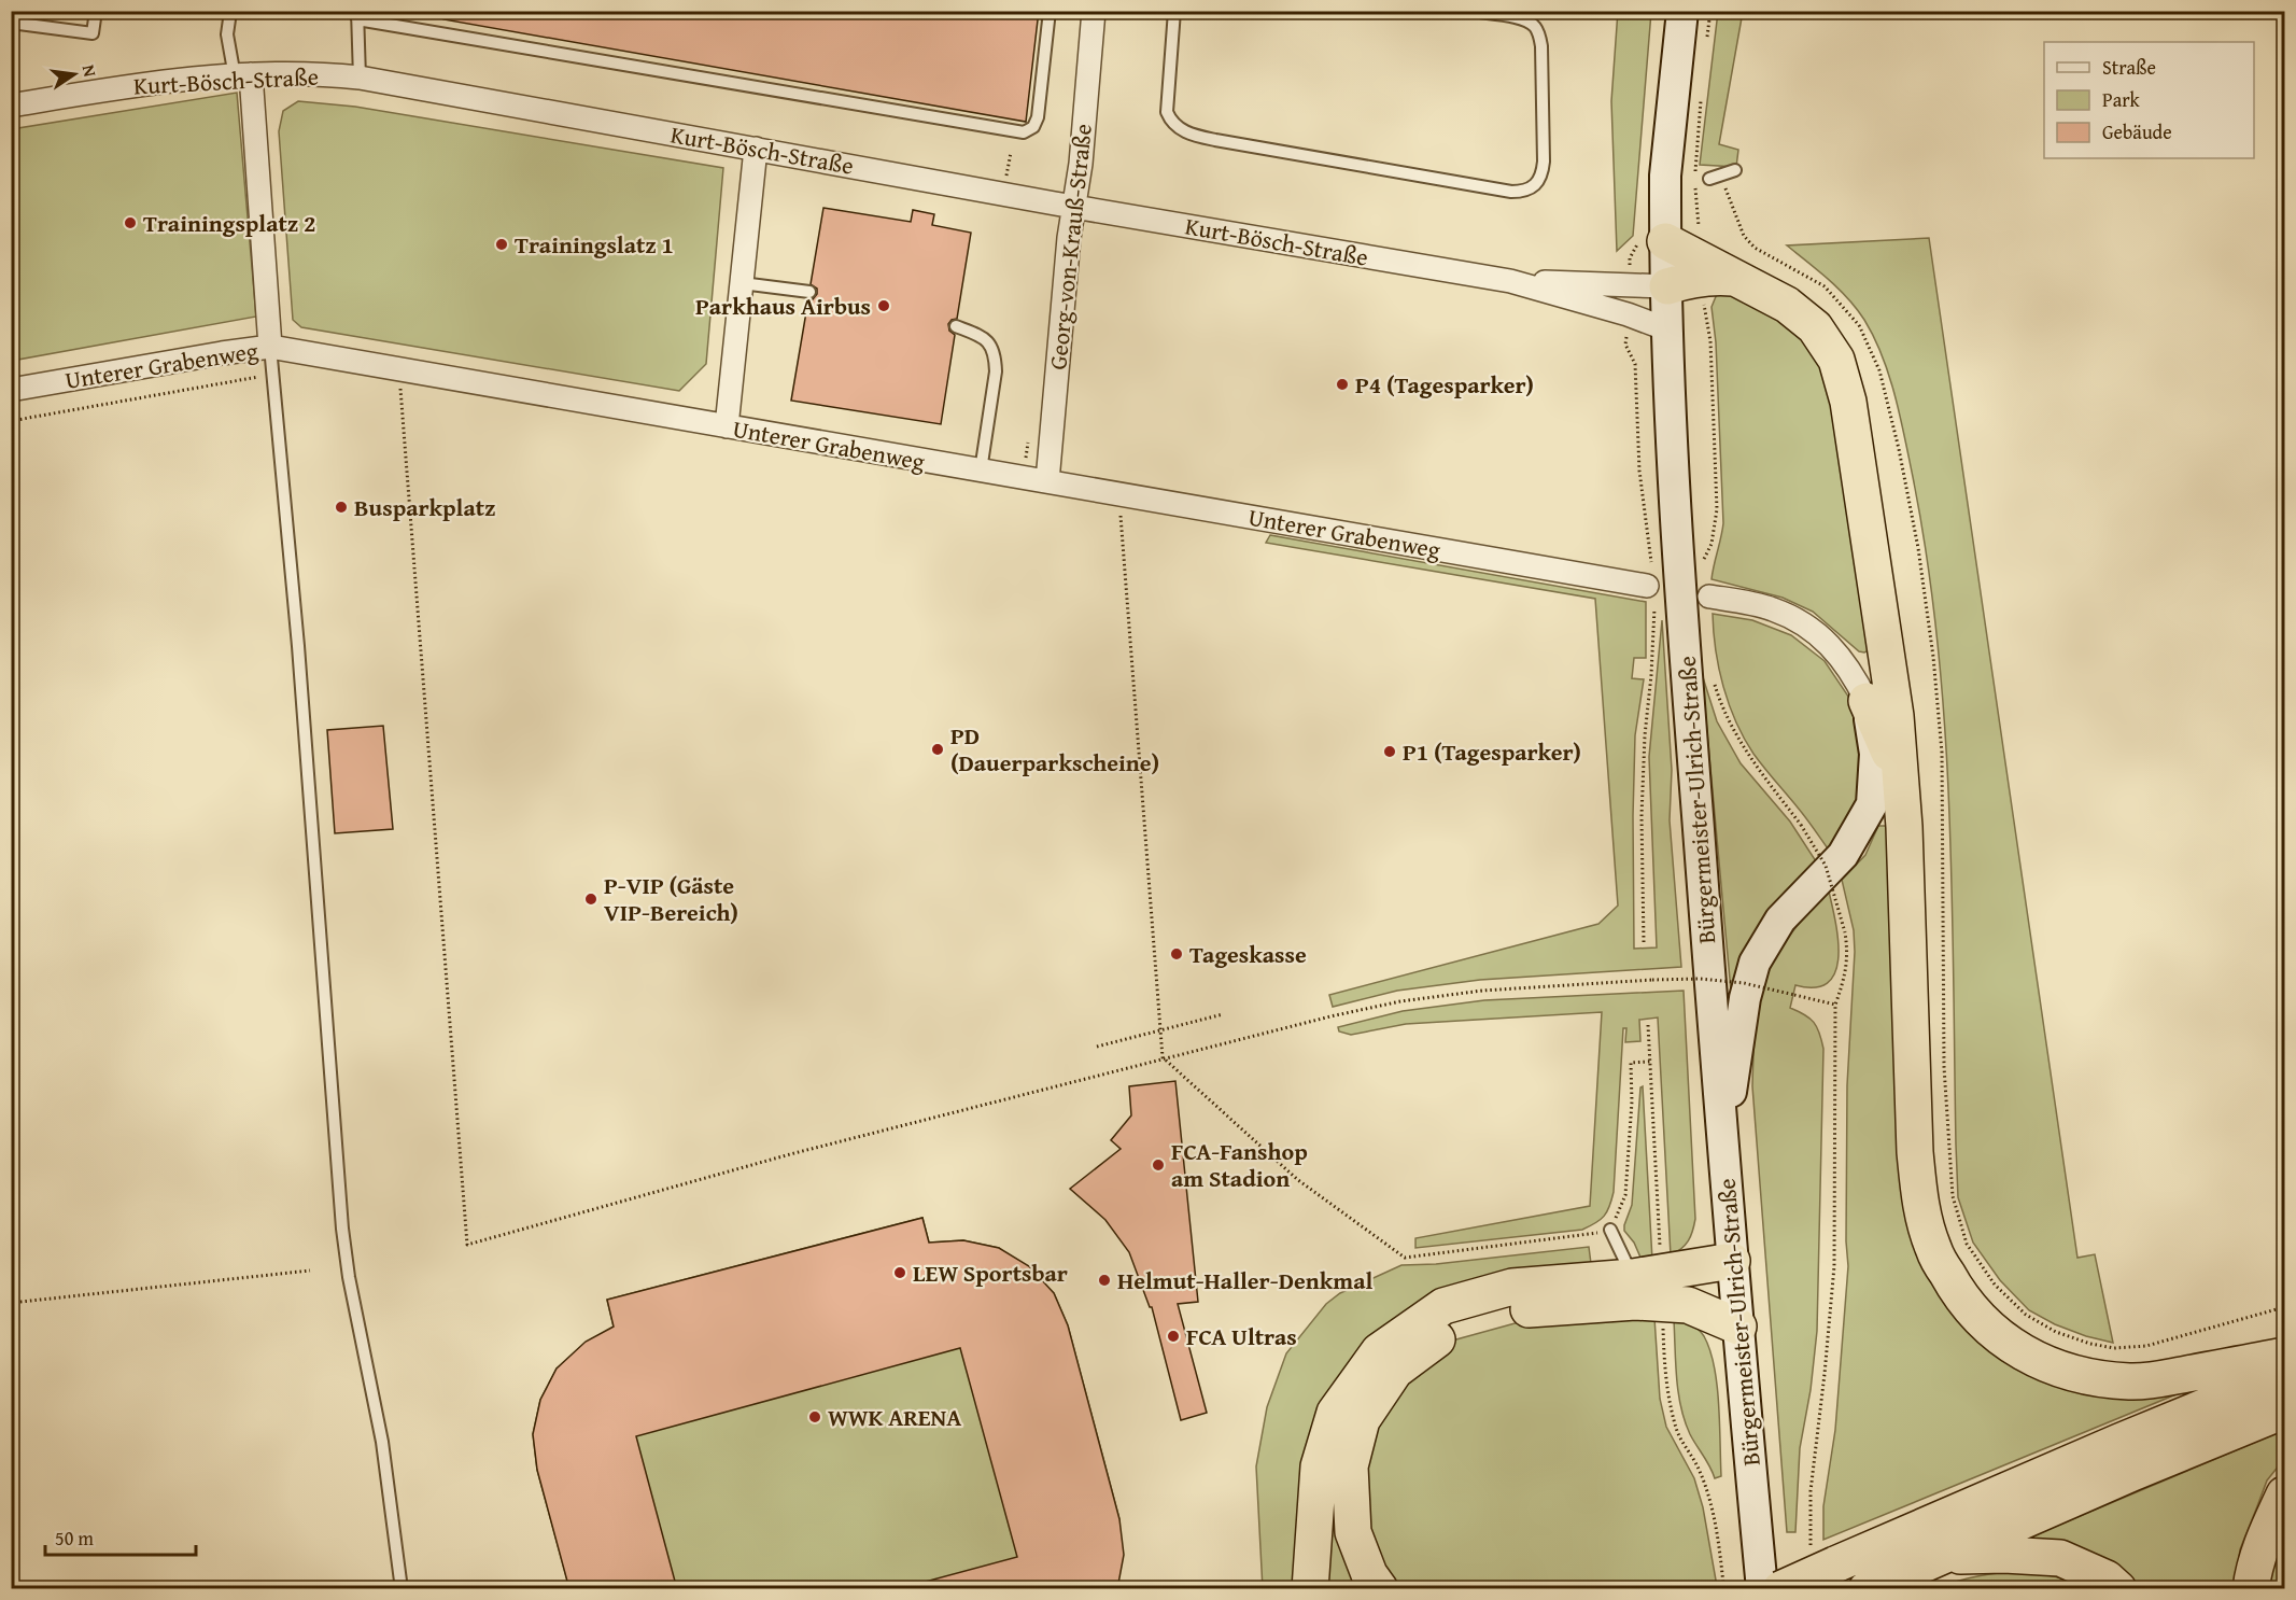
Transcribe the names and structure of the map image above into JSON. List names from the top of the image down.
{
  "streets": {
    "main road": ["Bürgermeister-Ulrich-Straße"],
    "street": ["Kurt-Bösch-Straße", "Georg-von-Krauß-Straße", "Unterer Grabenweg"]
  },
  "crossings": [
    ["Kurt-Bösch-Straße", "Georg-von-Krauß-Straße"],
    ["Kurt-Bösch-Straße", "Bürgermeister-Ulrich-Straße"],
    ["Georg-von-Krauß-Straße", "Unterer Grabenweg"]
  ],
  "places": [
    "Trainingsplatz 2",
    "Trainingslatz 1",
    "Parkhaus Airbus",
    "P4 (Tagesparker)",
    "Busparkplatz",
    "PD (Dauerparkscheine)",
    "P1 (Tagesparker)",
    "P-VIP (Gäste VIP-Bereich)",
    "Tageskasse",
    "FCA-Fanshop am Stadion",
    "LEW Sportsbar",
    "Helmut-Haller-Denkmal",
    "FCA Ultras",
    "WWK ARENA"
  ],
  "legend": ["Straße", "Park", "Gebäude"],
  "scale_bar": "50 m",
  "north": "right"
}
